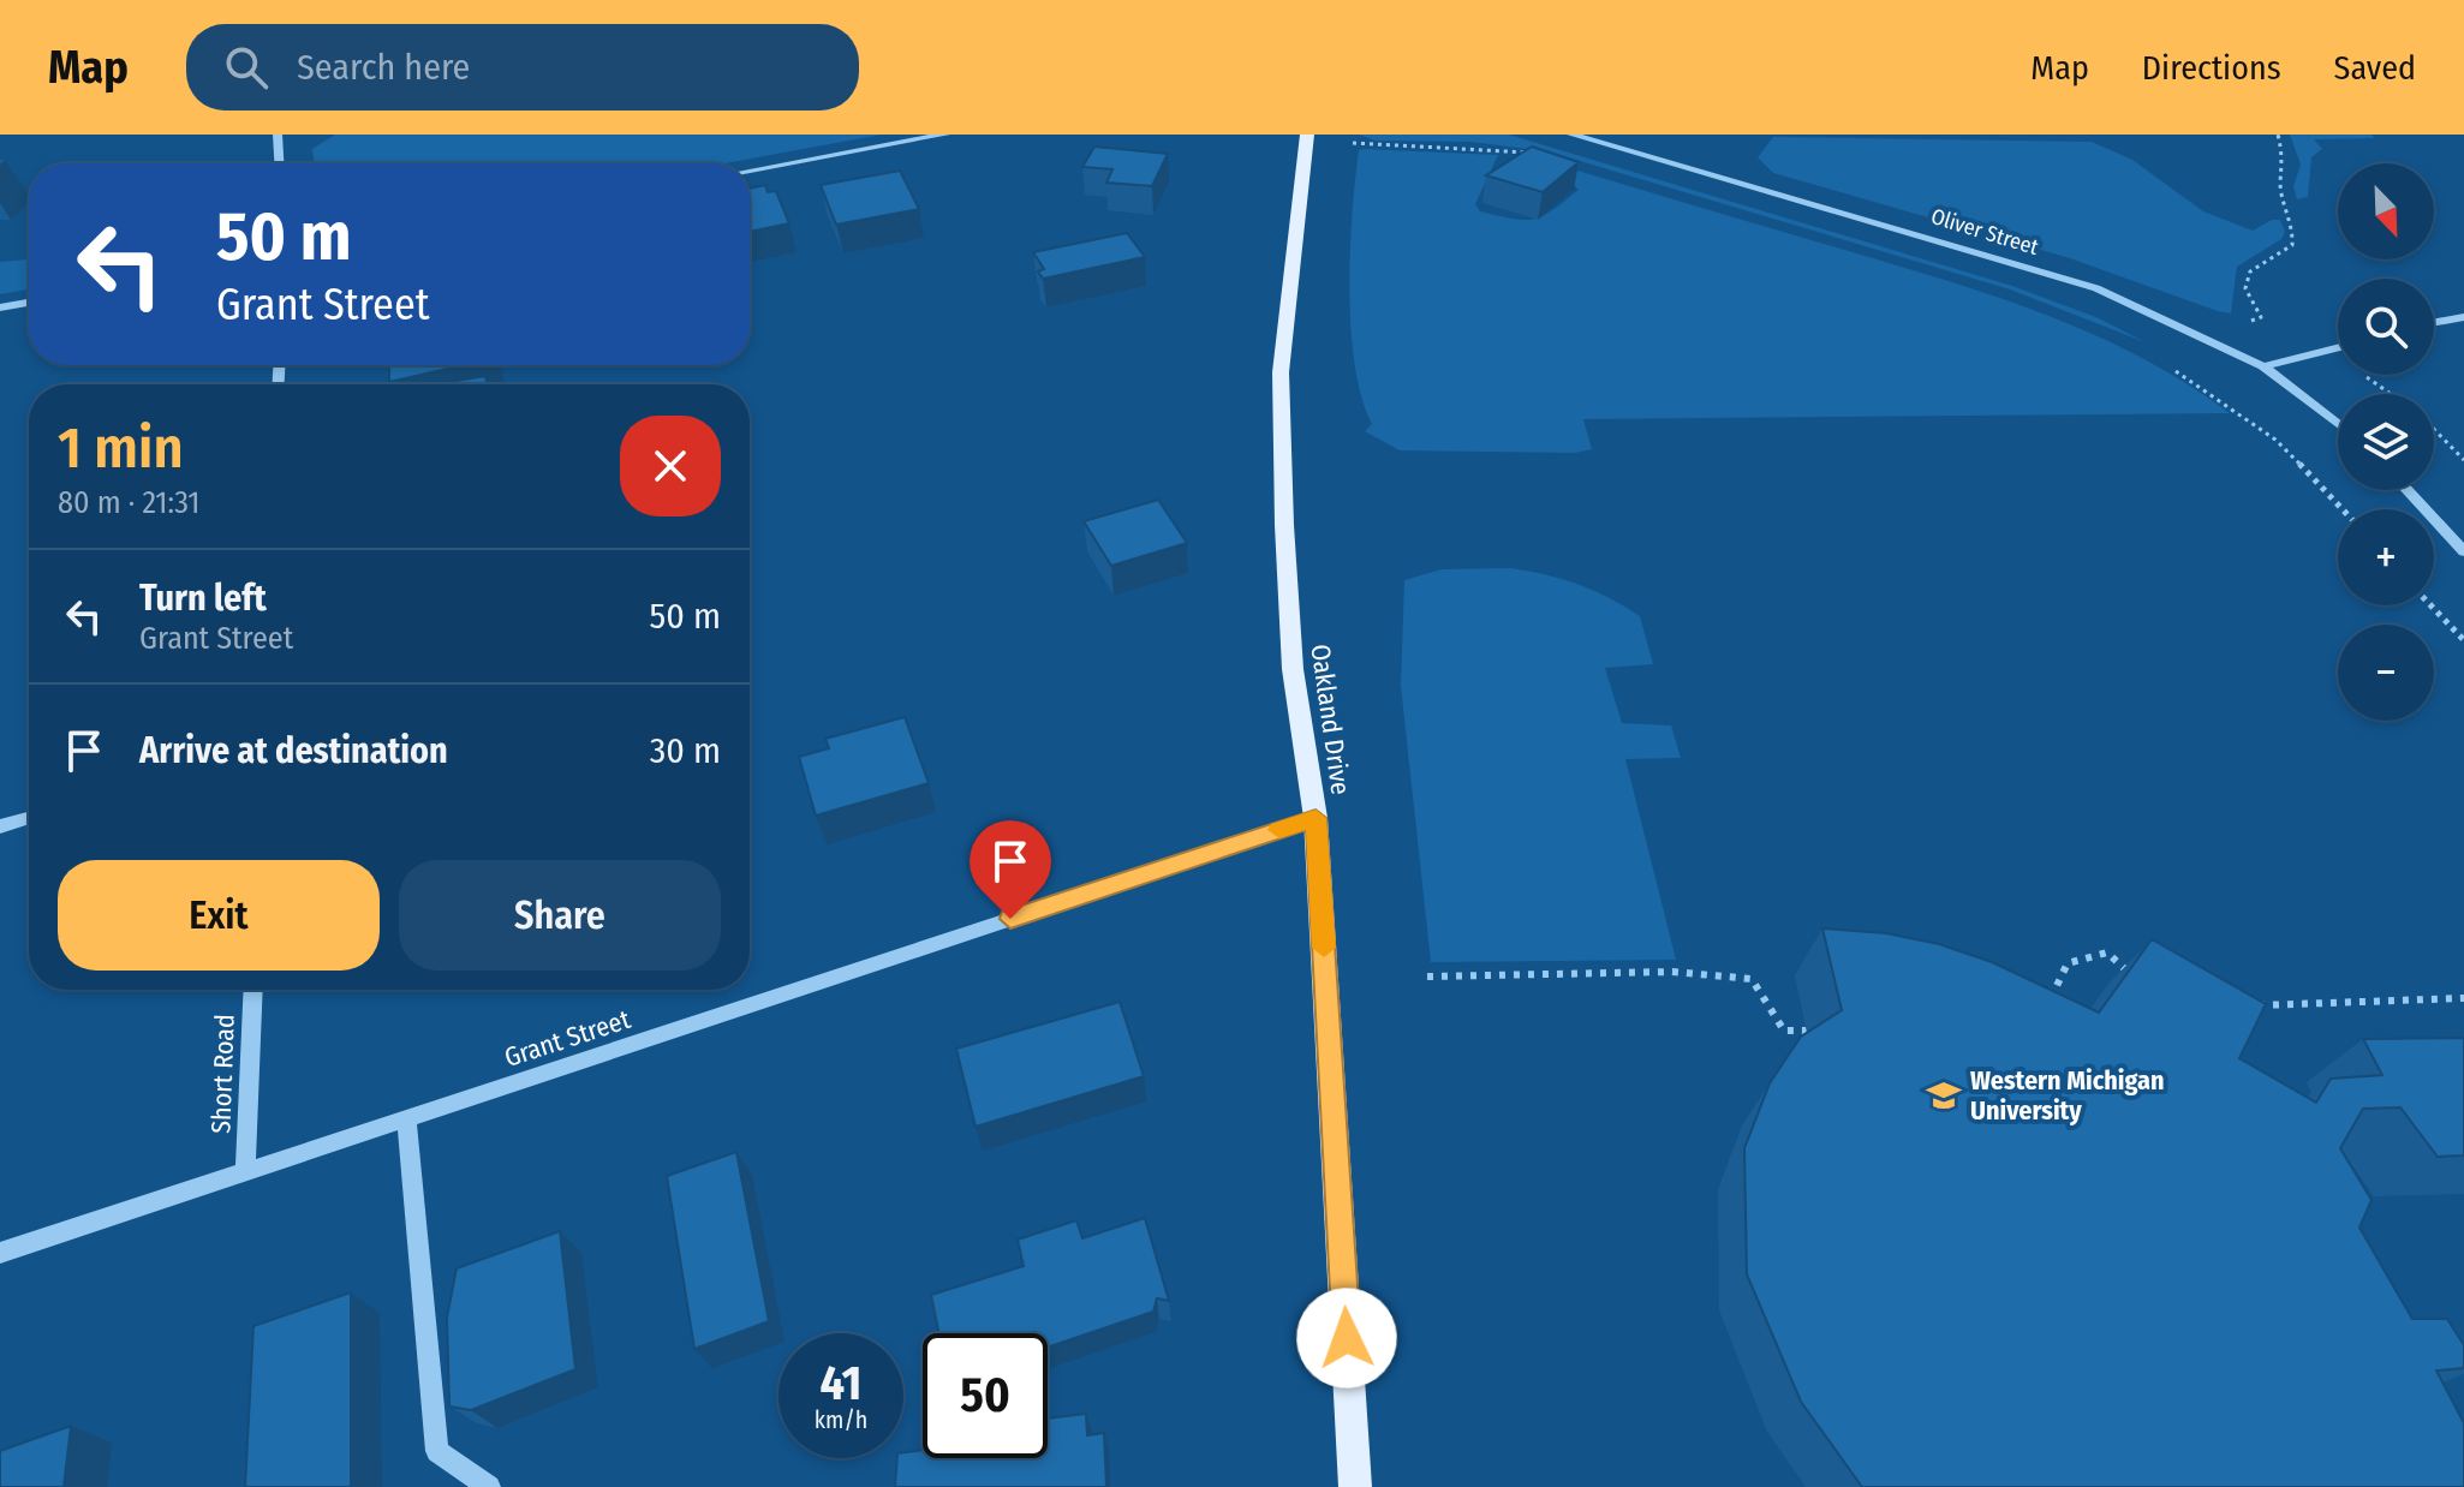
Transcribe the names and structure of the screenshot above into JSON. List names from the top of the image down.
{
  "streets": {
    "main road": ["Oakland Drive"],
    "street": ["Oliver Street", "Grant Street", "Short Road"]
  },
  "crossings": [
    ["Oakland Drive", "Grant Street"],
    ["Grant Street", "Short Road"]
  ],
  "places": {
    "school or university": ["Western Michigan University"]
  },
  "north": "bottom right",
  "page": {
    "header": "Map",
    "search": "Search here",
    "nav": ["Map", "Directions", "Saved"],
    "map_buttons": ["+", "−"],
    "turn": ["50 m", "Grant Street"],
    "heading": ["1 min", "80 m · 21:31"],
    "list": [
      {
        "name": "Turn left",
        "note": "Grant Street",
        "value": "50 m"
      },
      {
        "name": "Arrive at destination",
        "value": "30 m"
      }
    ],
    "buttons": ["Exit", "Share"],
    "speed": "41 km/h",
    "limit": "50"
  }
}
